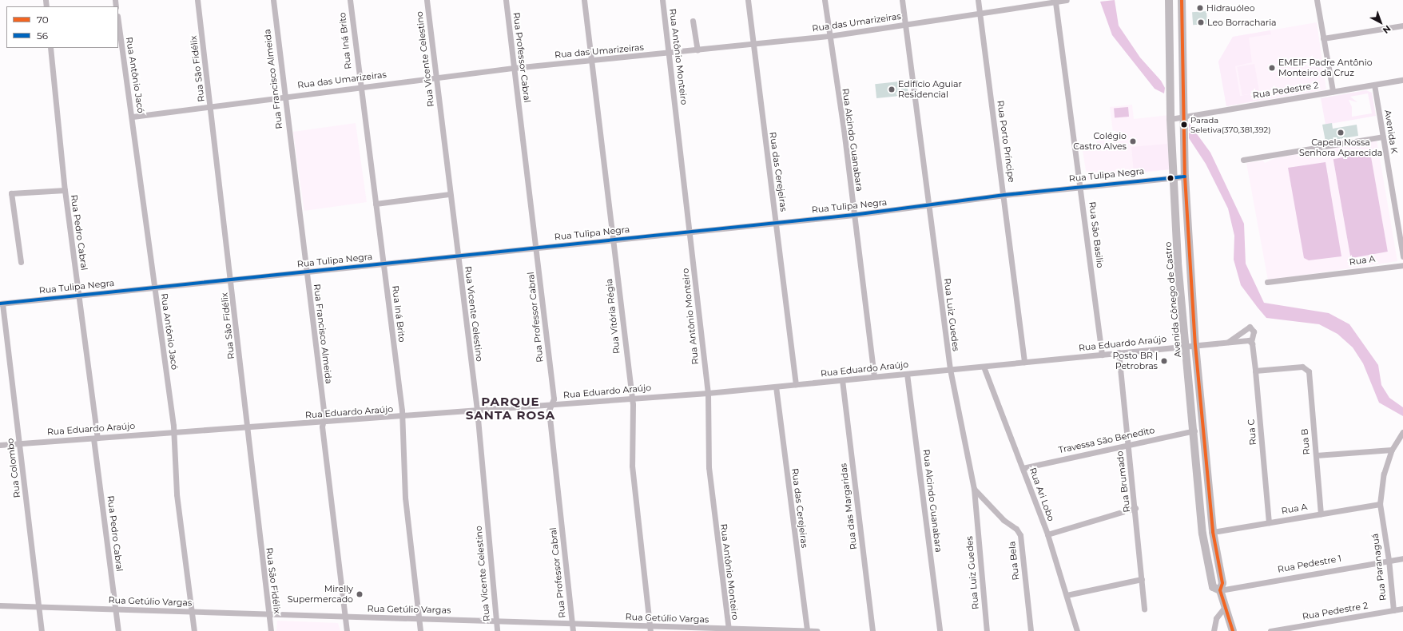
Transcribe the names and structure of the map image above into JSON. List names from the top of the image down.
{
  "streets": {
    "main road": ["Avenida Cônego de Castro"],
    "street": [
      "Rua das Umarizeiras",
      "Rua Iná Brito",
      "Rua Antônio Monteiro",
      "Rua Professor Cabral",
      "Rua Vicente Celestino",
      "Rua São Fidélix",
      "Rua Antônio Jacó",
      "Rua Francisco Almeida",
      "Rua Pedestre 2",
      "Avenida K",
      "Rua Alcindo Guanabara",
      "Rua Porto Príncipe",
      "Rua das Cerejeiras",
      "Rua Tulipa Negra",
      "Rua Pedro Cabral",
      "Rua São Basilio",
      "Rua A",
      "Rua Luiz Guedes",
      "Rua Vitória Régia",
      "Rua Eduardo Araújo",
      "Rua C",
      "Travessa São Benedito",
      "Rua B",
      "Rua Colombo",
      "Rua Brumado",
      "Rua Ari Lobo",
      "Rua das Margaridas",
      "Rua Bela",
      "Rua Pedestre 1",
      "Rua Paranaguá",
      "Rua Getúlio Vargas"
    ]
  },
  "crossings": [
    ["Rua das Umarizeiras", "Rua Iná Brito"],
    ["Rua das Umarizeiras", "Rua Antônio Monteiro"],
    ["Rua das Umarizeiras", "Rua Professor Cabral"],
    ["Rua das Umarizeiras", "Rua Vicente Celestino"],
    ["Rua das Umarizeiras", "Rua São Fidélix"],
    ["Rua das Umarizeiras", "Rua Antônio Jacó"],
    ["Rua das Umarizeiras", "Rua Francisco Almeida"],
    ["Rua das Umarizeiras", "Rua Alcindo Guanabara"],
    ["Rua das Umarizeiras", "Rua Porto Príncipe"],
    ["Rua das Umarizeiras", "Rua das Cerejeiras"],
    ["Rua das Umarizeiras", "Rua São Basilio"],
    ["Rua das Umarizeiras", "Rua Luiz Guedes"],
    ["Rua das Umarizeiras", "Rua Vitória Régia"],
    ["Rua Iná Brito", "Rua Tulipa Negra"],
    ["Rua Iná Brito", "Rua Eduardo Araújo"],
    ["Rua Iná Brito", "Rua Getúlio Vargas"],
    ["Rua Antônio Monteiro", "Rua Tulipa Negra"],
    ["Rua Antônio Monteiro", "Rua Eduardo Araújo"],
    ["Rua Antônio Monteiro", "Rua Getúlio Vargas"],
    ["Rua Professor Cabral", "Rua Tulipa Negra"],
    ["Rua Professor Cabral", "Rua Eduardo Araújo"],
    ["Rua Professor Cabral", "Rua Getúlio Vargas"],
    ["Rua Vicente Celestino", "Rua Tulipa Negra"],
    ["Rua Vicente Celestino", "Rua Eduardo Araújo"],
    ["Rua Vicente Celestino", "Rua Getúlio Vargas"],
    ["Rua São Fidélix", "Rua Tulipa Negra"],
    ["Rua São Fidélix", "Rua Eduardo Araújo"],
    ["Rua São Fidélix", "Rua Getúlio Vargas"],
    ["Rua Antônio Jacó", "Rua Tulipa Negra"],
    ["Rua Antônio Jacó", "Rua Eduardo Araújo"],
    ["Rua Antônio Jacó", "Rua Getúlio Vargas"],
    ["Rua Francisco Almeida", "Rua Tulipa Negra"],
    ["Rua Francisco Almeida", "Rua Eduardo Araújo"],
    ["Rua Francisco Almeida", "Rua Getúlio Vargas"],
    ["Rua Pedestre 2", "Avenida K"],
    ["Rua Pedestre 2", "Avenida Cônego de Castro"],
    ["Rua Pedestre 2", "Rua Paranaguá"],
    ["Rua Alcindo Guanabara", "Rua Tulipa Negra"],
    ["Rua Alcindo Guanabara", "Rua Eduardo Araújo"],
    ["Rua Porto Príncipe", "Rua Tulipa Negra"],
    ["Rua Porto Príncipe", "Rua Eduardo Araújo"],
    ["Rua das Cerejeiras", "Rua Tulipa Negra"],
    ["Rua das Cerejeiras", "Rua Eduardo Araújo"],
    ["Rua das Cerejeiras", "Rua Getúlio Vargas"],
    ["Rua Tulipa Negra", "Rua Pedro Cabral"],
    ["Rua Tulipa Negra", "Rua São Basilio"],
    ["Rua Tulipa Negra", "Avenida Cônego de Castro"],
    ["Rua Tulipa Negra", "Rua Luiz Guedes"],
    ["Rua Tulipa Negra", "Rua Vitória Régia"],
    ["Rua Tulipa Negra", "Rua Colombo"],
    ["Rua Pedro Cabral", "Rua Eduardo Araújo"],
    ["Rua Pedro Cabral", "Rua Getúlio Vargas"],
    ["Rua São Basilio", "Rua Eduardo Araújo"],
    ["Rua A", "Avenida Cônego de Castro"],
    ["Rua A", "Rua C"],
    ["Rua A", "Rua B"],
    ["Rua A", "Rua Paranaguá"],
    ["Avenida Cônego de Castro", "Rua Eduardo Araújo"],
    ["Avenida Cônego de Castro", "Travessa São Benedito"],
    ["Avenida Cônego de Castro", "Rua Pedestre 1"],
    ["Rua Luiz Guedes", "Rua Eduardo Araújo"],
    ["Rua Luiz Guedes", "Rua Bela"],
    ["Rua Vitória Régia", "Rua Eduardo Araújo"],
    ["Rua Vitória Régia", "Rua Getúlio Vargas"],
    ["Rua Eduardo Araújo", "Rua C"],
    ["Rua Eduardo Araújo", "Rua Colombo"],
    ["Rua Eduardo Araújo", "Rua Brumado"],
    ["Rua Eduardo Araújo", "Rua Ari Lobo"],
    ["Rua Eduardo Araújo", "Rua das Margaridas"],
    ["Rua C", "Rua B"],
    ["Travessa São Benedito", "Rua Brumado"],
    ["Travessa São Benedito", "Rua Ari Lobo"],
    ["Rua Colombo", "Rua Getúlio Vargas"],
    ["Rua Pedestre 1", "Rua Paranaguá"]
  ],
  "districts": ["PARQUE SANTA ROSA"],
  "places": [
    "Hidrauóleo",
    "Leo Borracharia",
    "EMEIF Padre Antônio Monteiro da Cruz",
    "Edifício Aguiar Residencial",
    "Parada Seletiva(370,381,392)",
    "Capela Nossa Senhora Aparecida",
    "Colégio Castro Alves",
    "Posto BR | Petrobras",
    "Mirelly Supermercado"
  ],
  "lines": ["transit line 70", "transit line 56"],
  "legend": ["70", "56"],
  "north": "bottom right"
}
